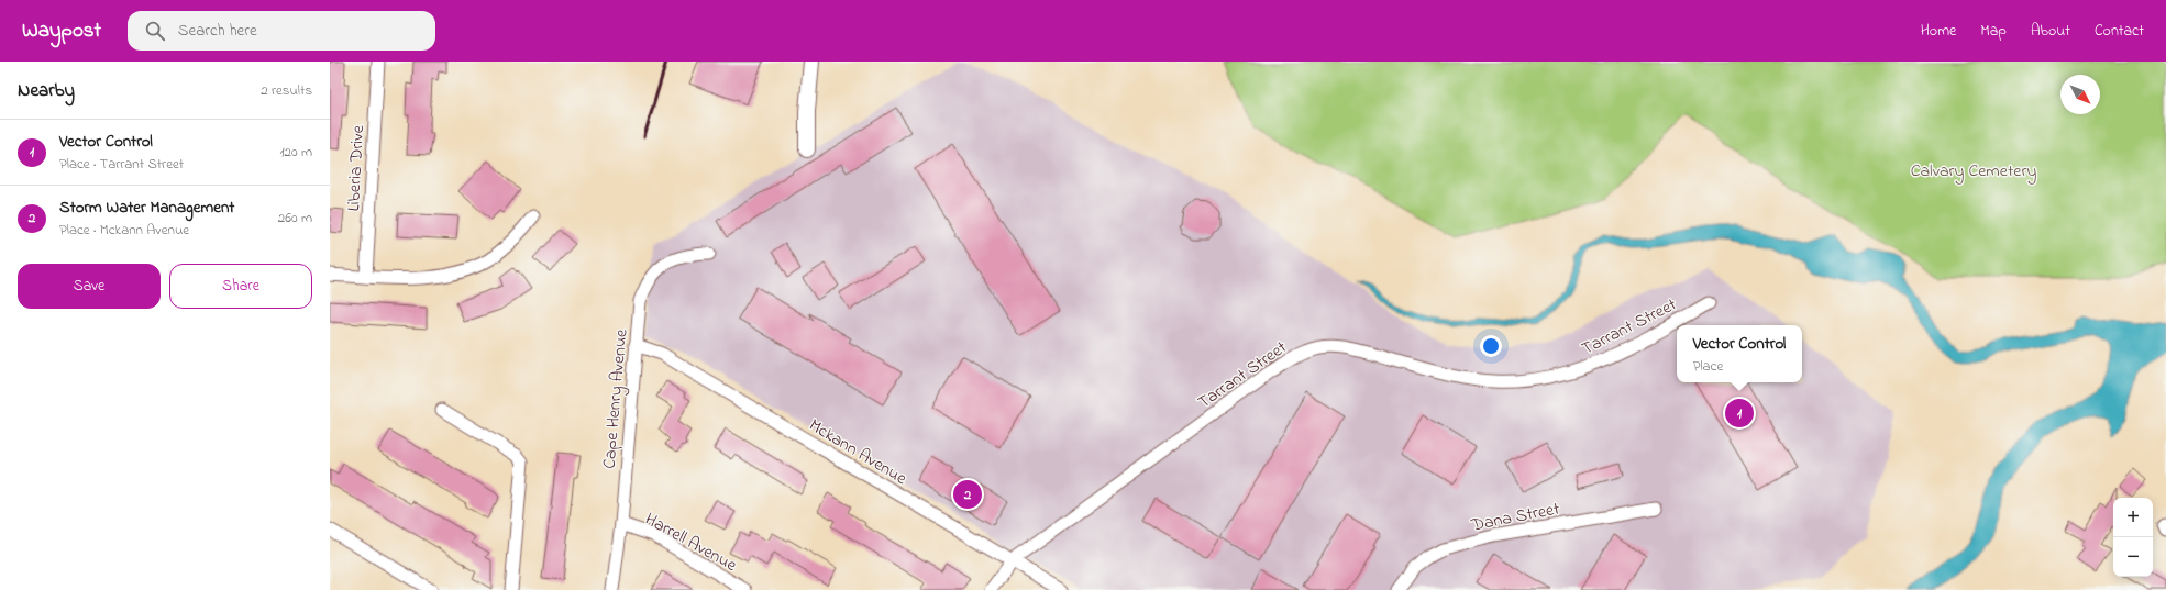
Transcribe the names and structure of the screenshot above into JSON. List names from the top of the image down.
{
  "streets": {
    "street": [
      "Liberia Drive",
      "Tarrant Street",
      "Cape Henry Avenue",
      "Mckann Avenue",
      "Dana Street",
      "Harrell Avenue"
    ]
  },
  "crossings": [
    ["Tarrant Street", "Mckann Avenue"],
    ["Cape Henry Avenue", "Mckann Avenue"],
    ["Cape Henry Avenue", "Harrell Avenue"]
  ],
  "parks": ["Calvary Cemetery"],
  "north": "bottom right",
  "page": {
    "header": "Waypost",
    "search": "Search here",
    "nav": [
      "Home",
      "Map",
      "About",
      "Contact"
    ],
    "heading": ["Nearby", "2 results"],
    "list": [
      {
        "mark": "1",
        "name": "Vector Control",
        "note": "Place · Tarrant Street",
        "value": "120 m"
      },
      {
        "mark": "2",
        "name": "Storm Water Management",
        "note": "Place · Mckann Avenue",
        "value": "260 m"
      }
    ],
    "buttons": ["Save", "Share"],
    "popup": ["Vector Control", "Place"],
    "pins": ["1", "2"],
    "map_buttons": ["+", "−"]
  }
}
